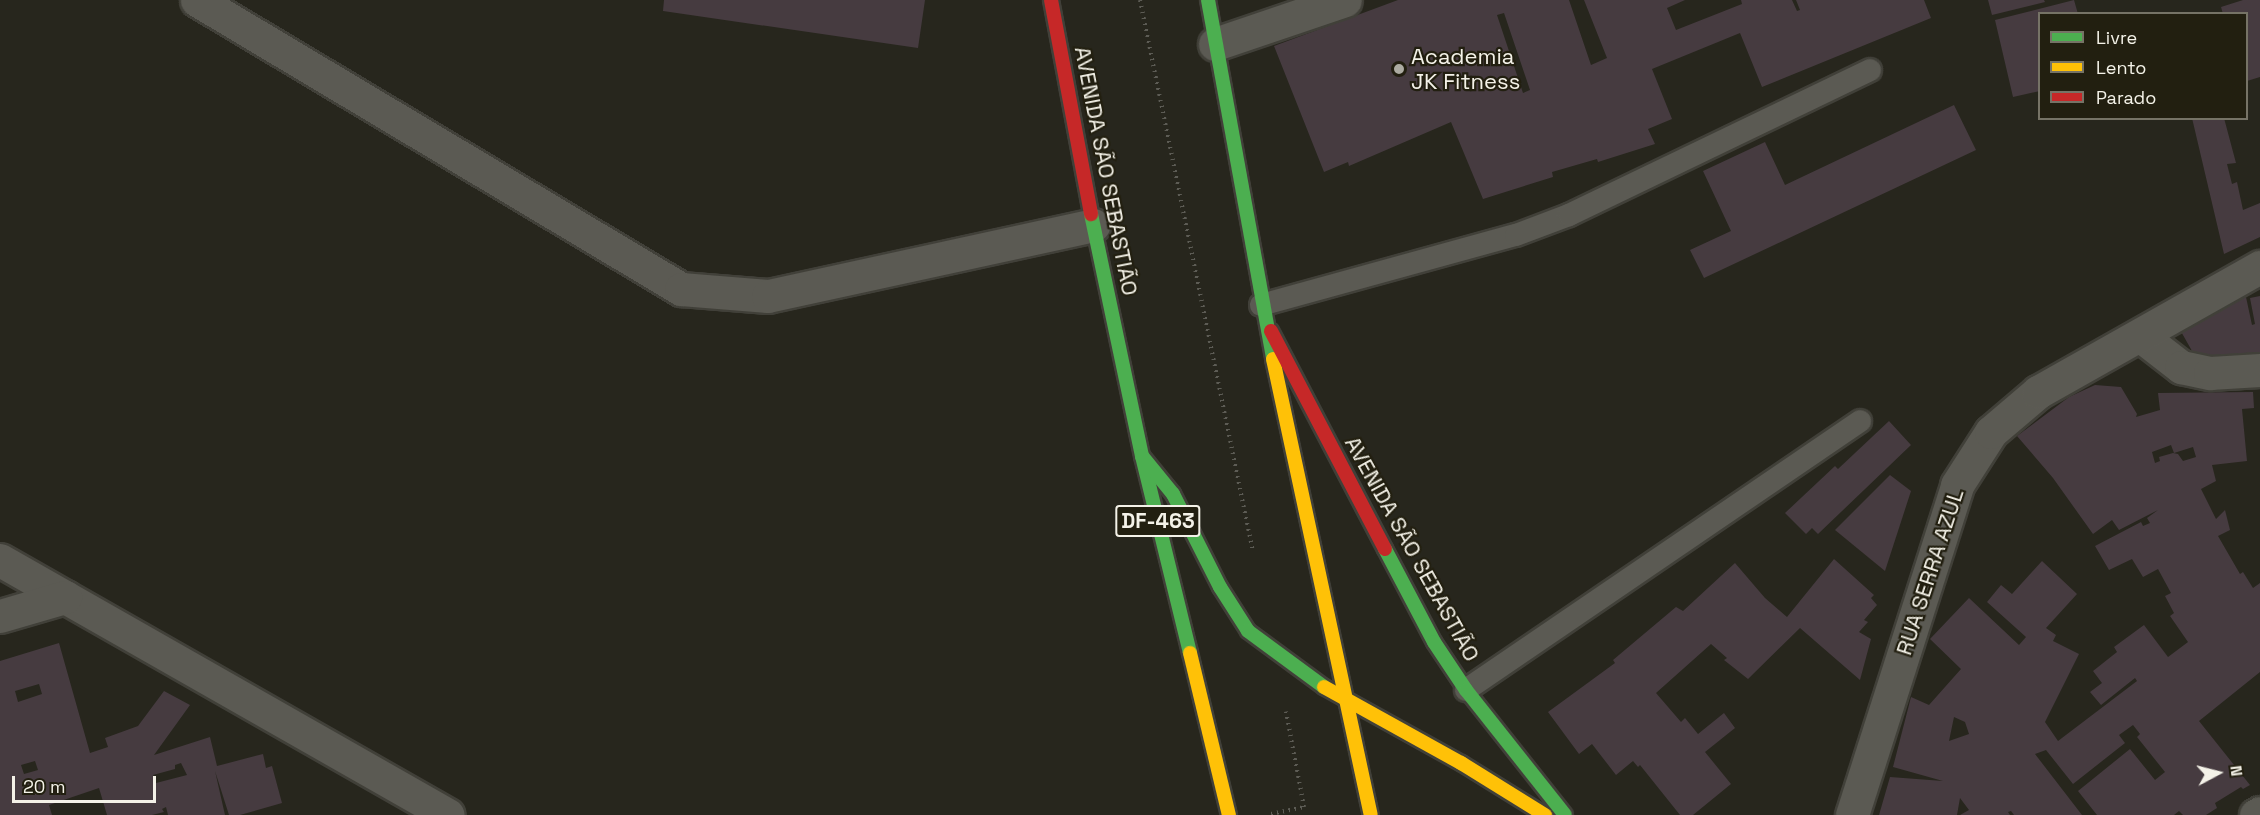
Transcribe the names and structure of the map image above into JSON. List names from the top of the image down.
{
  "streets": {
    "main road": ["AVENIDA SÃO SEBASTIÃO", "DF-463"],
    "street": ["RUA SERRA AZUL"]
  },
  "places": ["Academia JK Fitness"],
  "legend": ["Livre", "Lento", "Parado"],
  "scale_bar": "20 m",
  "north": "right"
}
